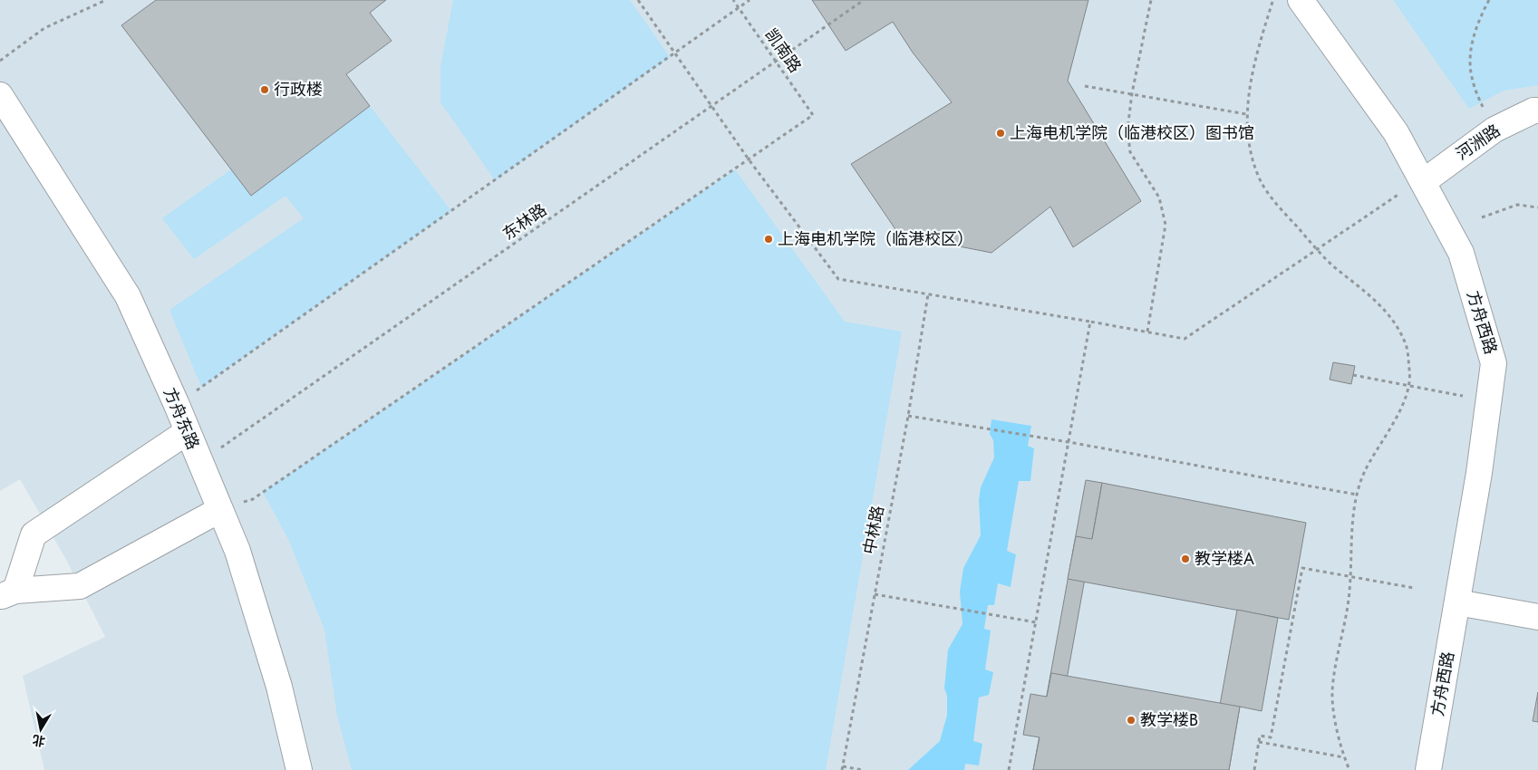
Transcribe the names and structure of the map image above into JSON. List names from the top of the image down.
{
  "streets": {
    "street": ["河洲路", "方舟西路", "方舟东路"],
    "path": ["凯南路", "东林路", "中林路"]
  },
  "crossings": [
    ["凯南路", "东林路"],
    ["河洲路", "方舟西路"],
    ["东林路", "方舟东路"]
  ],
  "places": [
    "行政楼",
    "上海电机学院（临港校区）图书馆",
    "上海电机学院（临港校区）",
    "教学楼A",
    "教学楼B"
  ],
  "north": "bottom"
}
